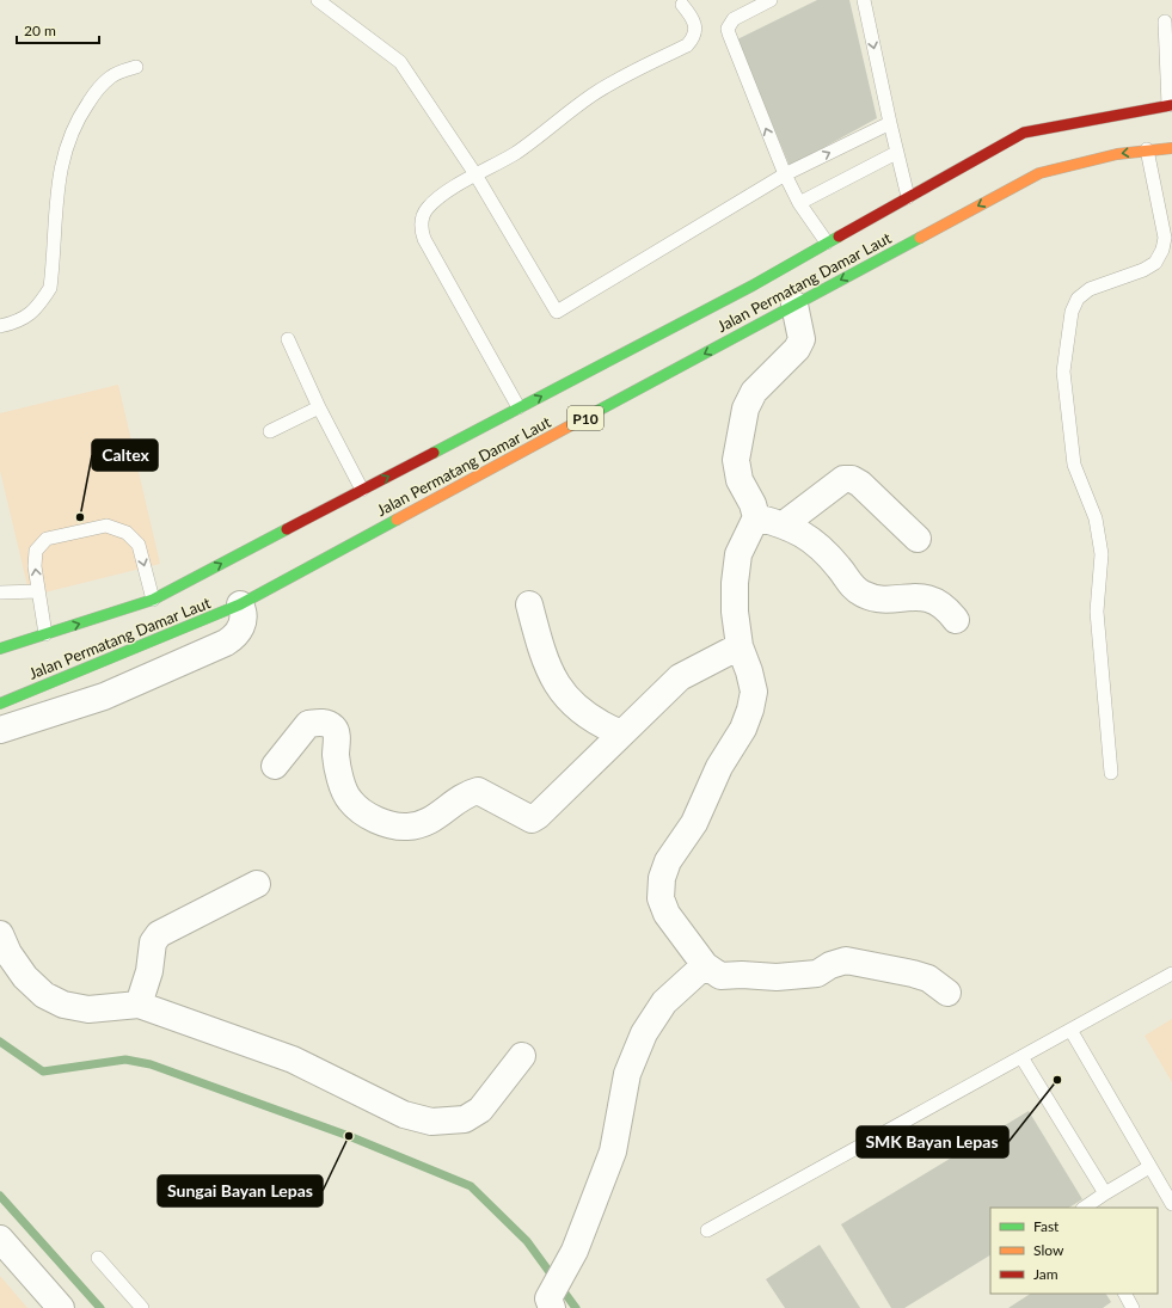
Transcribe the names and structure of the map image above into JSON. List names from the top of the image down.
{
  "streets": {
    "highway": ["Jalan Permatang Damar Laut", "P10"]
  },
  "places": ["Caltex", "SMK Bayan Lepas", "Sungai Bayan Lepas"],
  "legend": ["Fast", "Slow", "Jam"],
  "scale_bar": "20 m"
}
